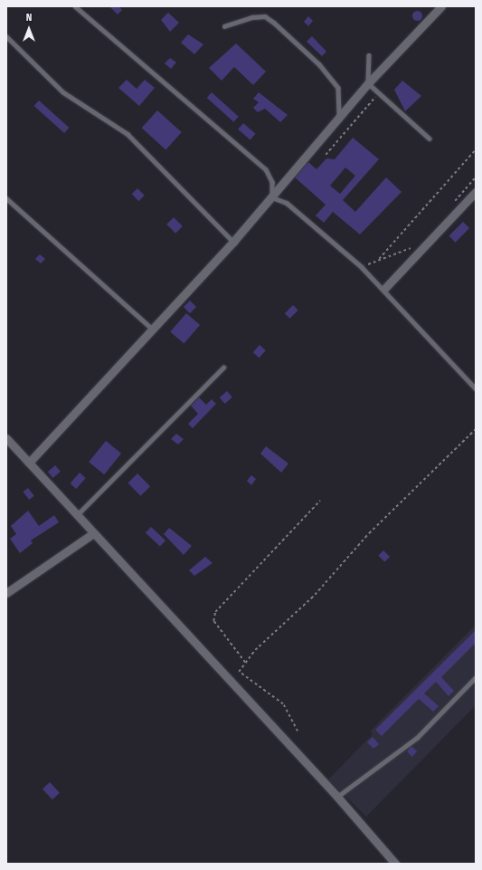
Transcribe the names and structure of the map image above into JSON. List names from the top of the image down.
{
  "north": "top"
}
